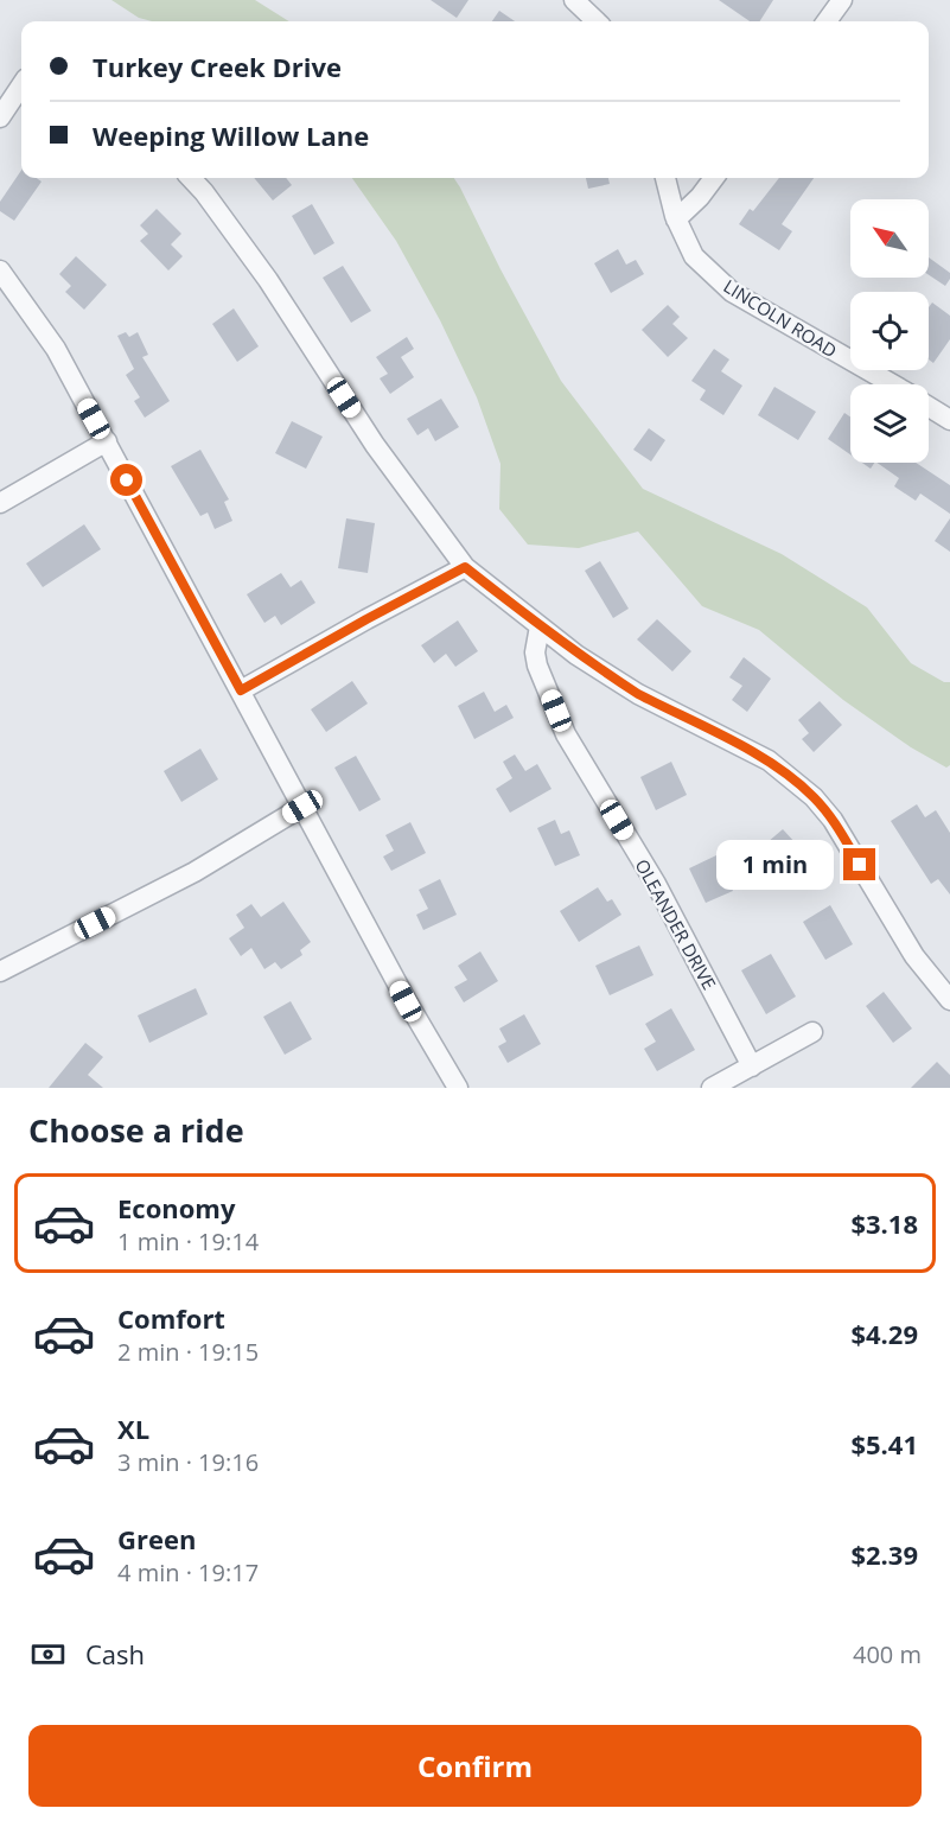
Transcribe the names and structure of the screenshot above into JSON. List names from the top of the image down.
{
  "streets": {
    "street": ["LINCOLN ROAD", "OLEANDER DRIVE"]
  },
  "north": "top left",
  "page": {
    "banner": ["Turkey Creek Drive", "Weeping Willow Lane"],
    "bubble": "1 min",
    "heading": "Choose a ride",
    "list": [
      {
        "name": "Economy",
        "note": "1 min · 19:14",
        "value": "$3.18"
      },
      {
        "name": "Comfort",
        "note": "2 min · 19:15",
        "value": "$4.29"
      },
      {
        "name": "XL",
        "note": "3 min · 19:16",
        "value": "$5.41"
      },
      {
        "name": "Green",
        "note": "4 min · 19:17",
        "value": "$2.39"
      }
    ],
    "pay": ["Cash", "400 m"],
    "buttons": "Confirm"
  }
}
